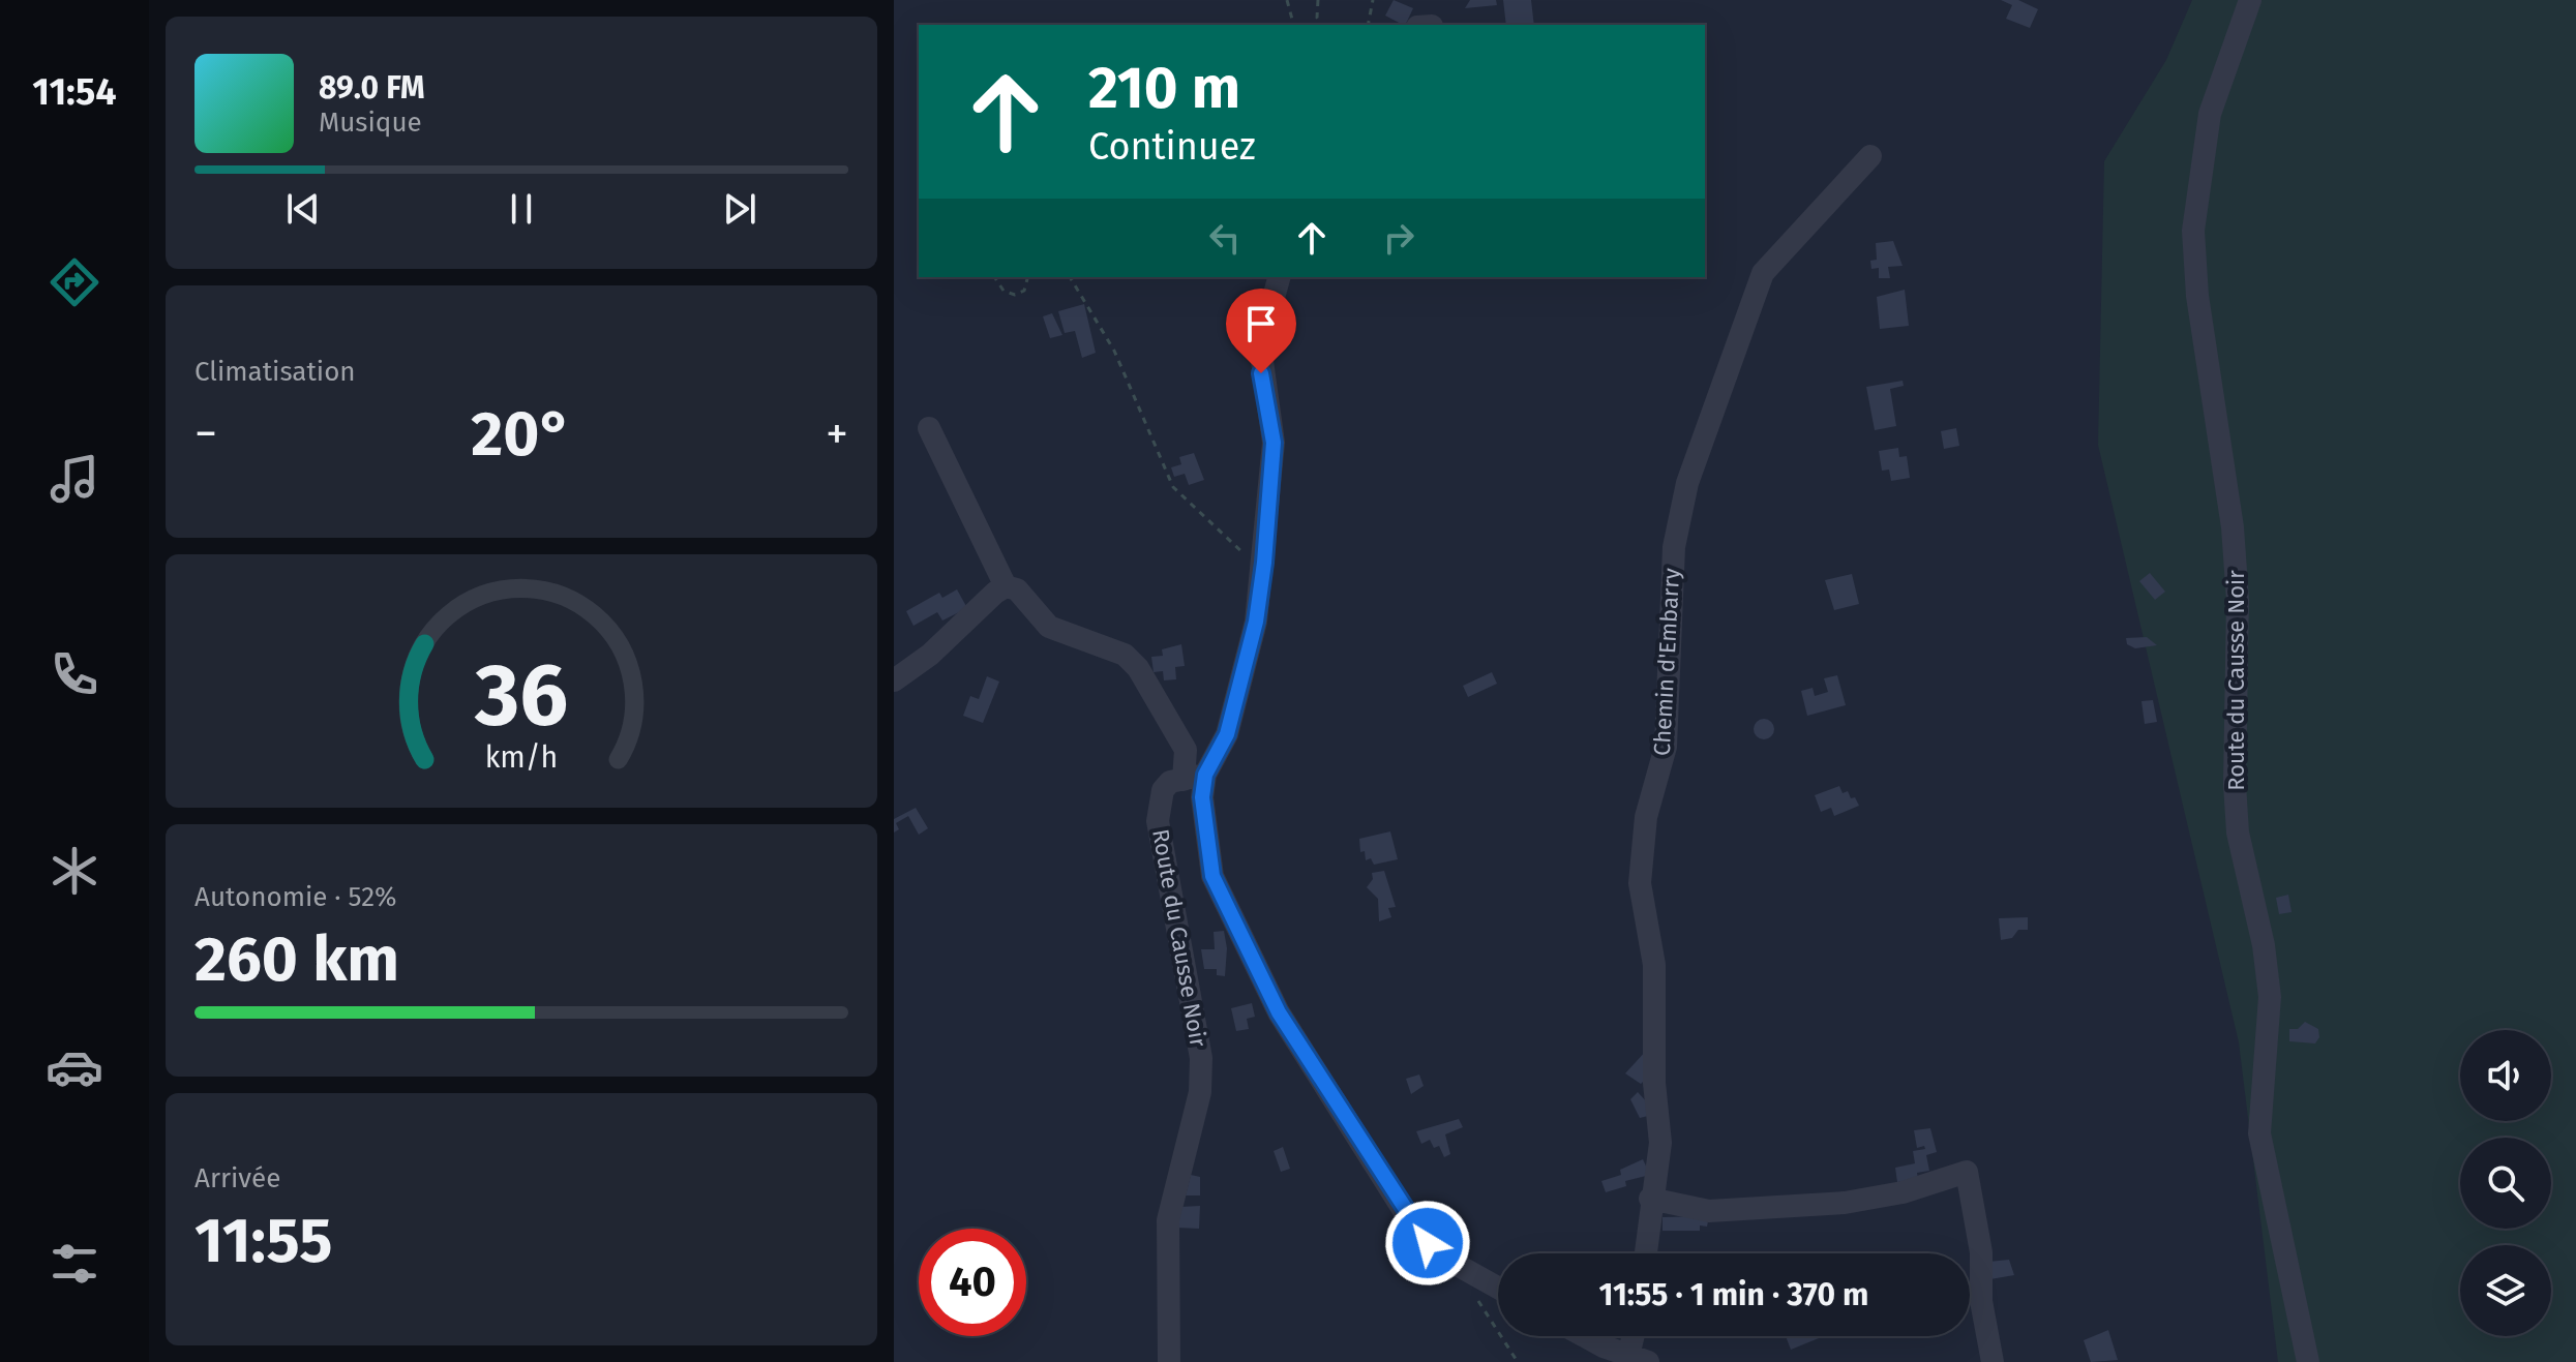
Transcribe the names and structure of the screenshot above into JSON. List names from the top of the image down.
{
  "streets": {
    "street": ["Chemin d'Embarry", "Route du Causse Noir"]
  },
  "page": {
    "tabs": "11:54",
    "turn": ["210 m", "Continuez"],
    "song": ["89.0 FM", "Musique"],
    "tile": [
      "Climatisation",
      ["Autonomie · 52%", "260 km"],
      ["Arrivée", "11:55"]
    ],
    "heat": ["−", "20°", "+"],
    "limit": "40",
    "trip": "11:55 · 1 min · 370 m",
    "gauge": ["36", "km/h"]
  }
}
